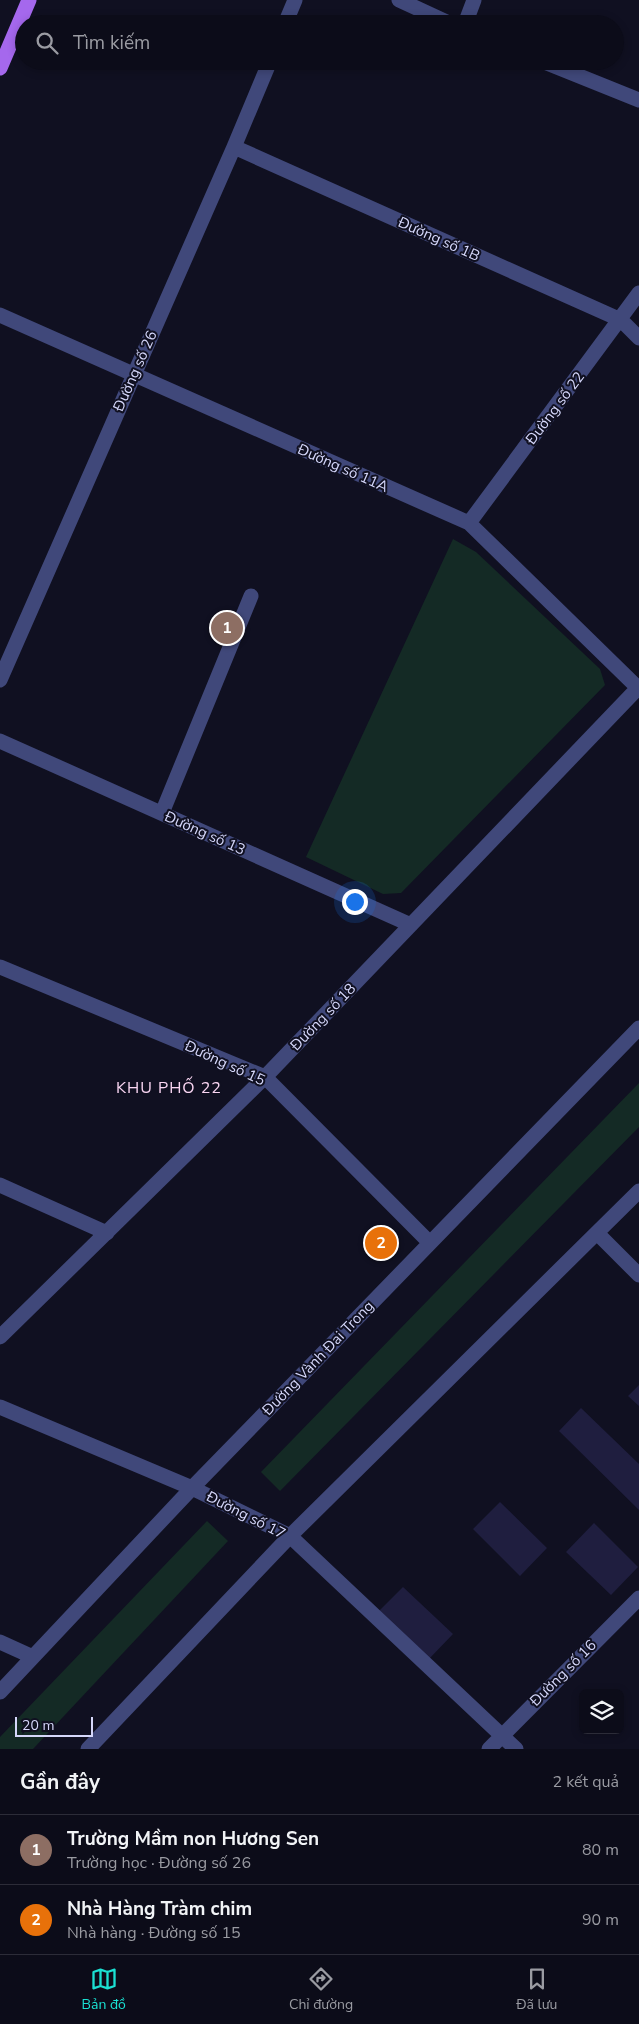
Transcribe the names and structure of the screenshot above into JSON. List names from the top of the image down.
{
  "streets": {
    "street": [
      "Đường số 1B",
      "Đường số 26",
      "Đường số 22",
      "Đường số 11A",
      "Đường số 13",
      "Đường số 18",
      "Đường số 15",
      "Đường Vành Đai Trong",
      "Đường số 17",
      "Đường số 16"
    ]
  },
  "crossings": [
    ["Đường số 1B", "Đường số 26"],
    ["Đường số 1B", "Đường số 22"],
    ["Đường số 26", "Đường số 11A"],
    ["Đường số 22", "Đường số 11A"],
    ["Đường số 11A", "Đường số 18"],
    ["Đường số 13", "Đường số 18"],
    ["Đường số 18", "Đường số 15"],
    ["Đường số 15", "Đường Vành Đai Trong"],
    ["Đường Vành Đai Trong", "Đường số 17"],
    ["Đường số 17", "Đường số 16"]
  ],
  "districts": ["KHU PHỐ 22"],
  "scale_bar": "20 m",
  "page": {
    "search": "Tìm kiếm",
    "pins": ["1", "2"],
    "scale": "20 m",
    "heading": ["Gần đây", "2 kết quả"],
    "list": [
      {
        "mark": "1",
        "name": "Trường Mầm non Hương Sen",
        "note": "Trường học · Đường số 26",
        "value": "80 m"
      },
      {
        "mark": "2",
        "name": "Nhà Hàng Tràm chim",
        "note": "Nhà hàng · Đường số 15",
        "value": "90 m"
      }
    ],
    "nav": ["Bản đồ", "Chỉ đường", "Đã lưu"]
  }
}
